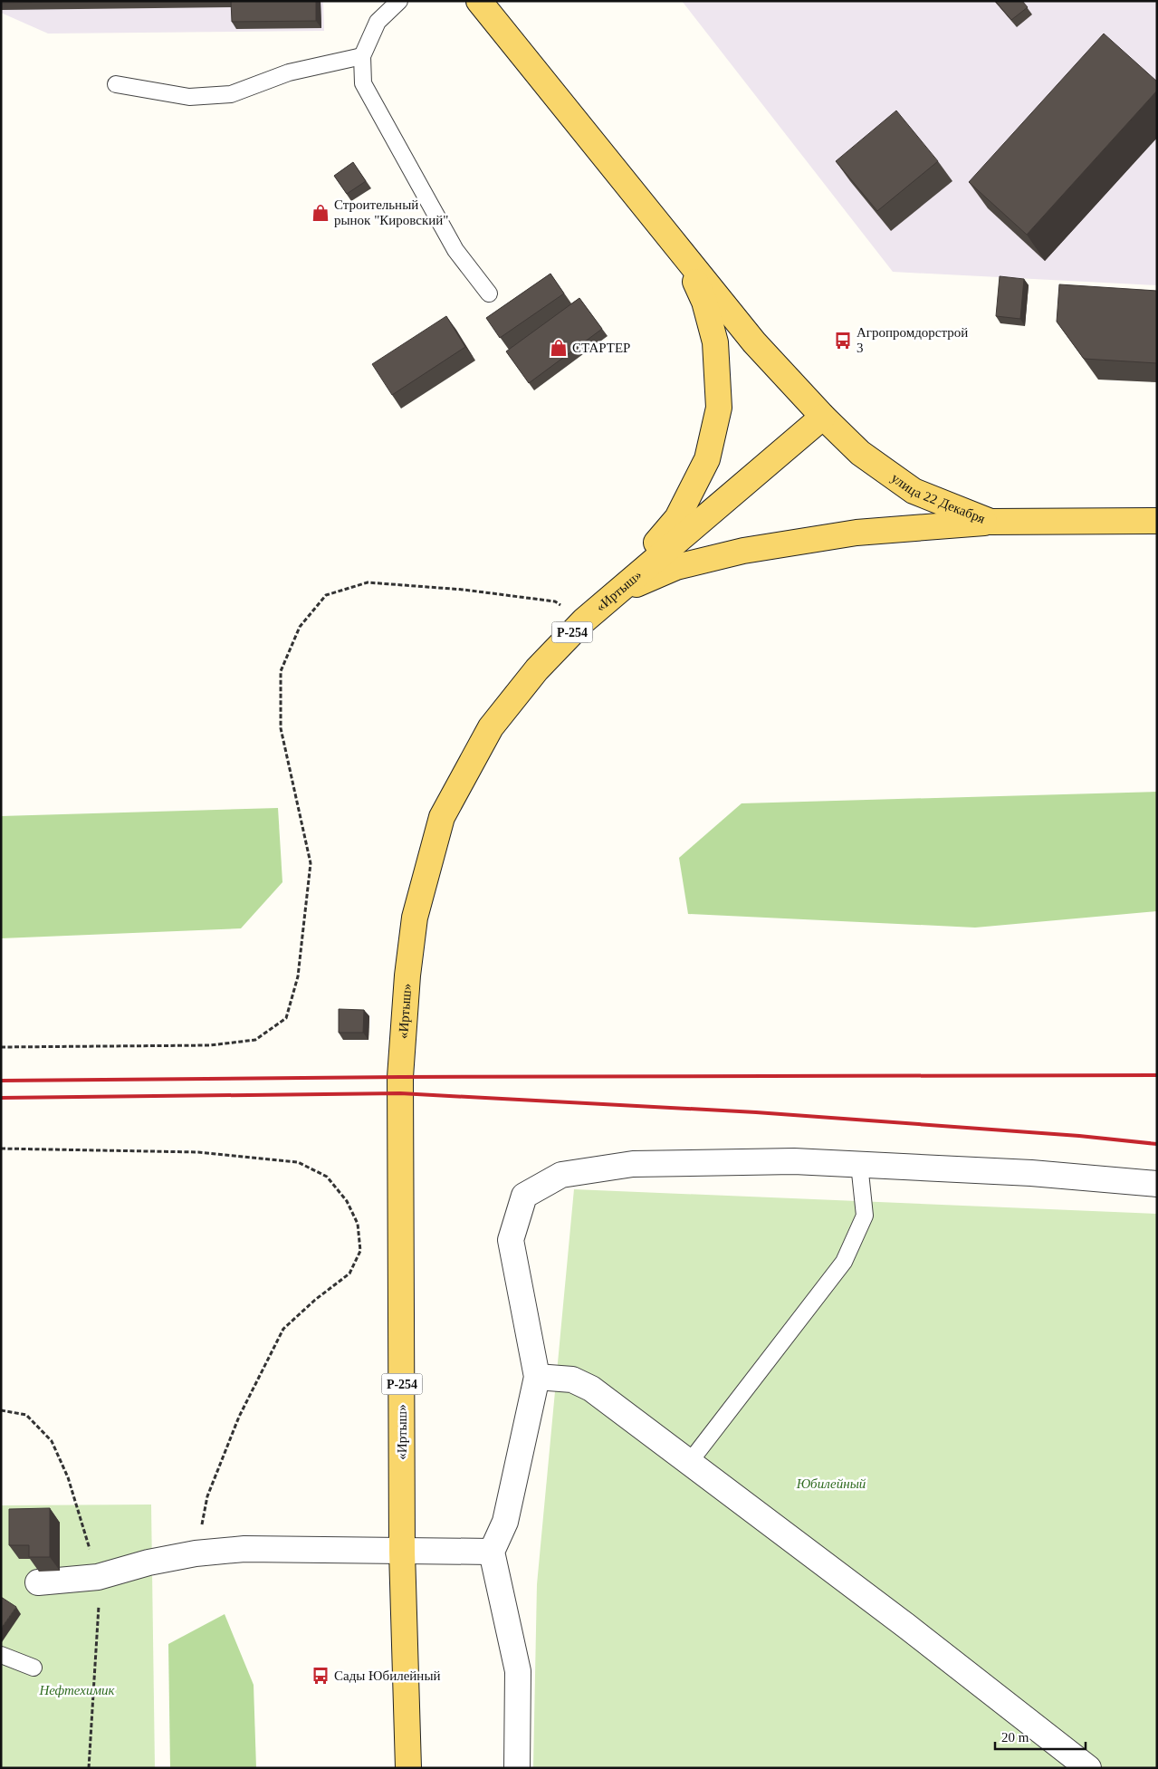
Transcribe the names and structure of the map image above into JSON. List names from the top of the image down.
{
  "streets": {
    "main road": ["улица 22 Декабря", "«Иртыш»", "Р-254"]
  },
  "crossings": [
    ["улица 22 Декабря", "«Иртыш»"]
  ],
  "parks": ["Юбилейный", "Нефтехимик"],
  "places": {
    "shop": ["Строительный рынок \"Кировский\"", "СТАРТЕР"],
    "bus stop": ["Агропромдорстрой 3", "Сады Юбилейный"]
  },
  "scale_bar": "20 m"
}
